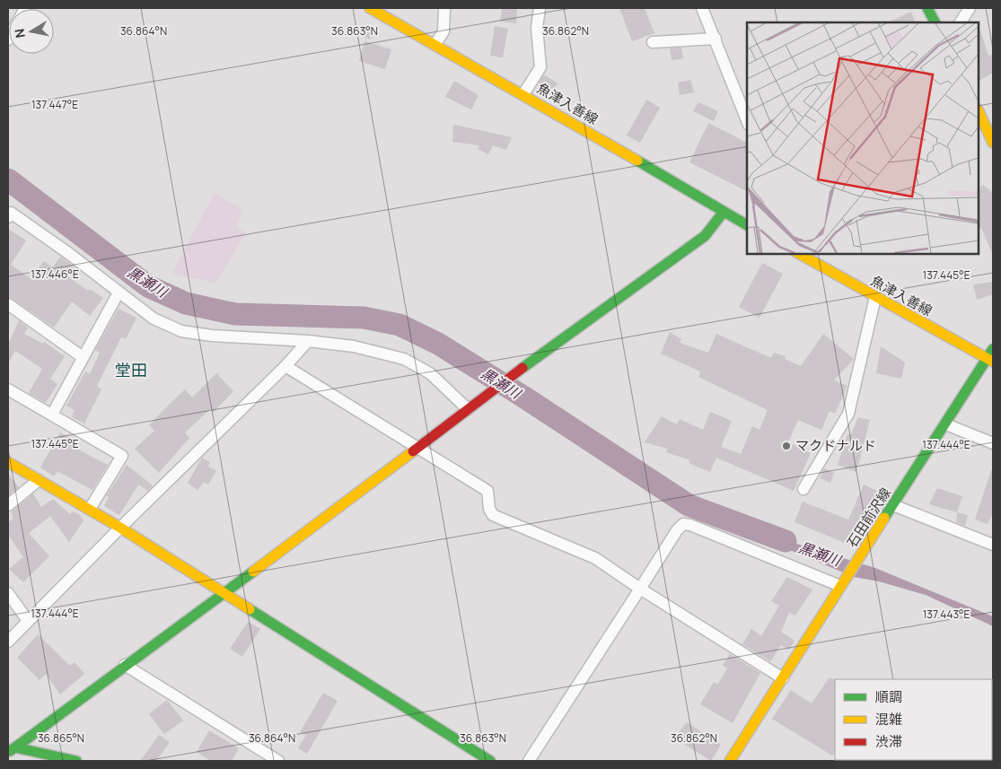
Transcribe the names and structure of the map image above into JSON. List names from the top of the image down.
{
  "streets": {
    "street": ["魚津入善線", "石田前沢線"]
  },
  "crossings": [
    ["魚津入善線", "石田前沢線"]
  ],
  "districts": ["堂田"],
  "water": ["黒瀬川"],
  "places": ["マクドナルド"],
  "legend": ["順調", "混雑", "渋滞"],
  "north": "left",
  "coordinates": [
    "36.864°N",
    "36.863°N",
    "36.862°N",
    "137.447°E",
    "137.446°E",
    "137.445°E",
    "137.444°E",
    "137.443°E",
    "36.865°N"
  ]
}
